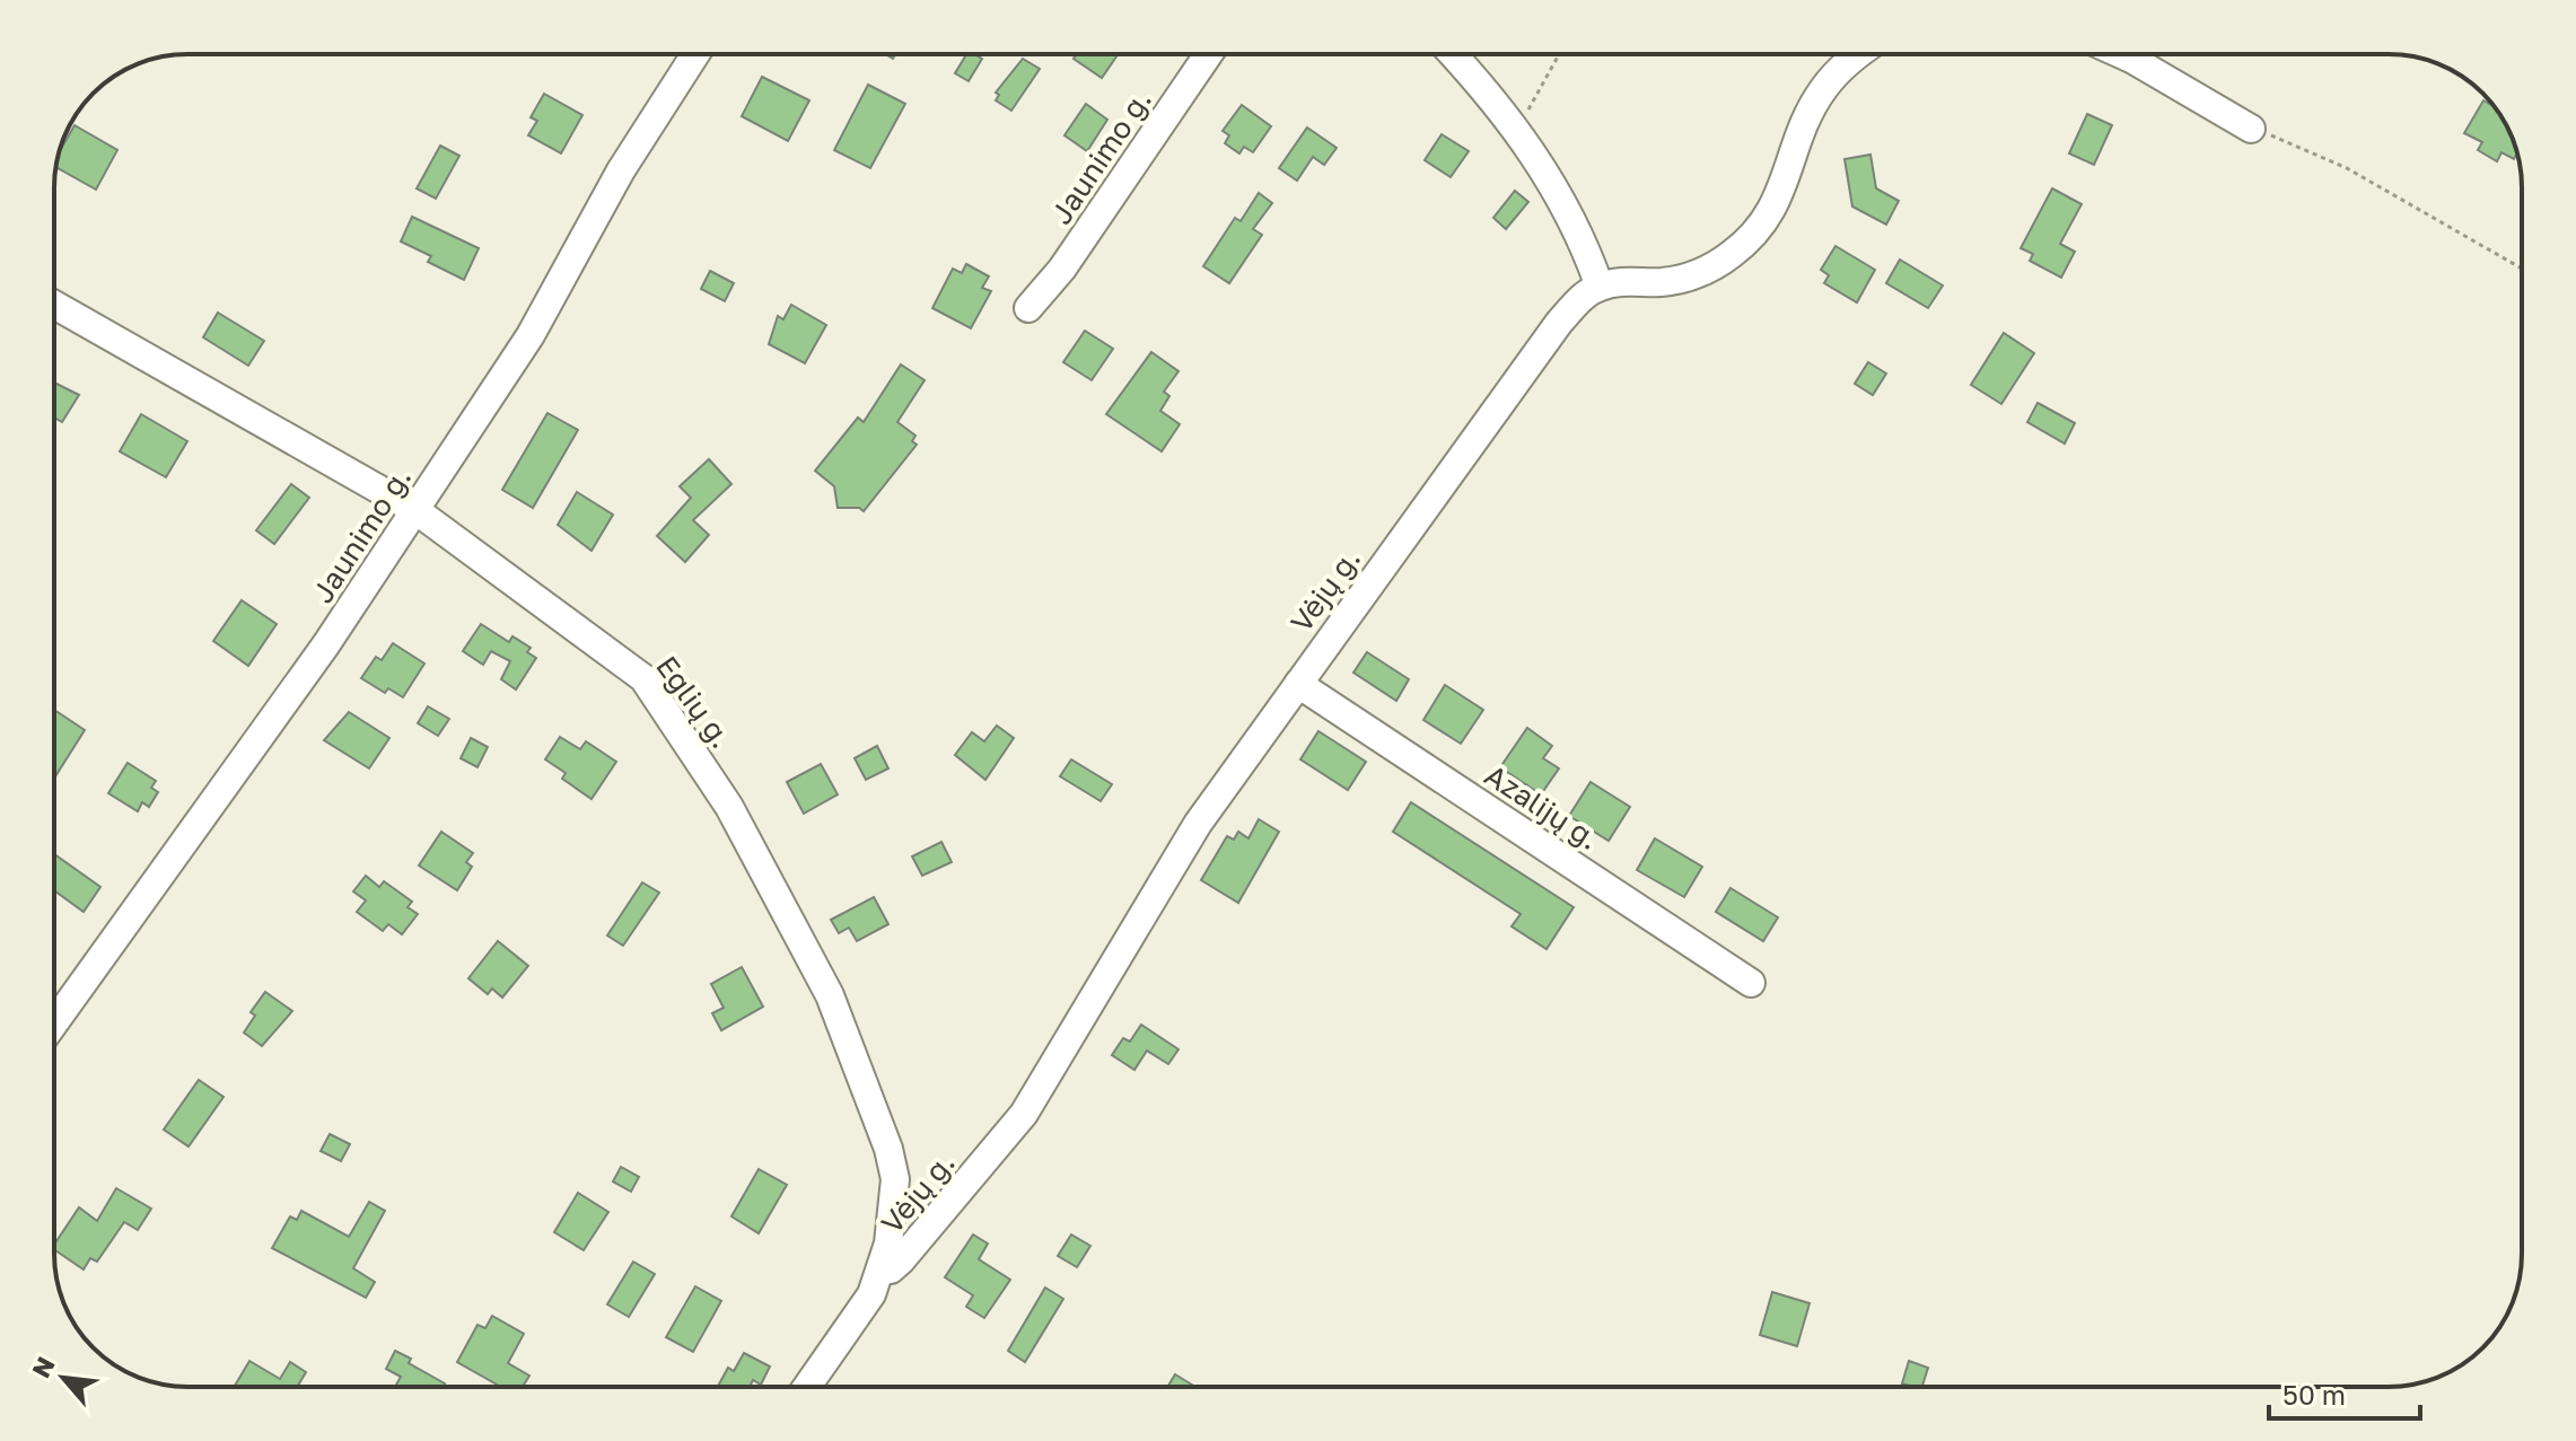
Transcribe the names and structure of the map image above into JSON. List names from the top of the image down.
{
  "streets": {
    "street": [
      "Jaunimo g.",
      "Vėjų g.",
      "Eglių g.",
      "Azalijų g."
    ]
  },
  "crossings": [
    ["Jaunimo g.", "Eglių g."],
    ["Vėjų g.", "Eglių g."],
    ["Vėjų g.", "Azalijų g."]
  ],
  "scale_bar": "50 m",
  "north": "top left"
}
